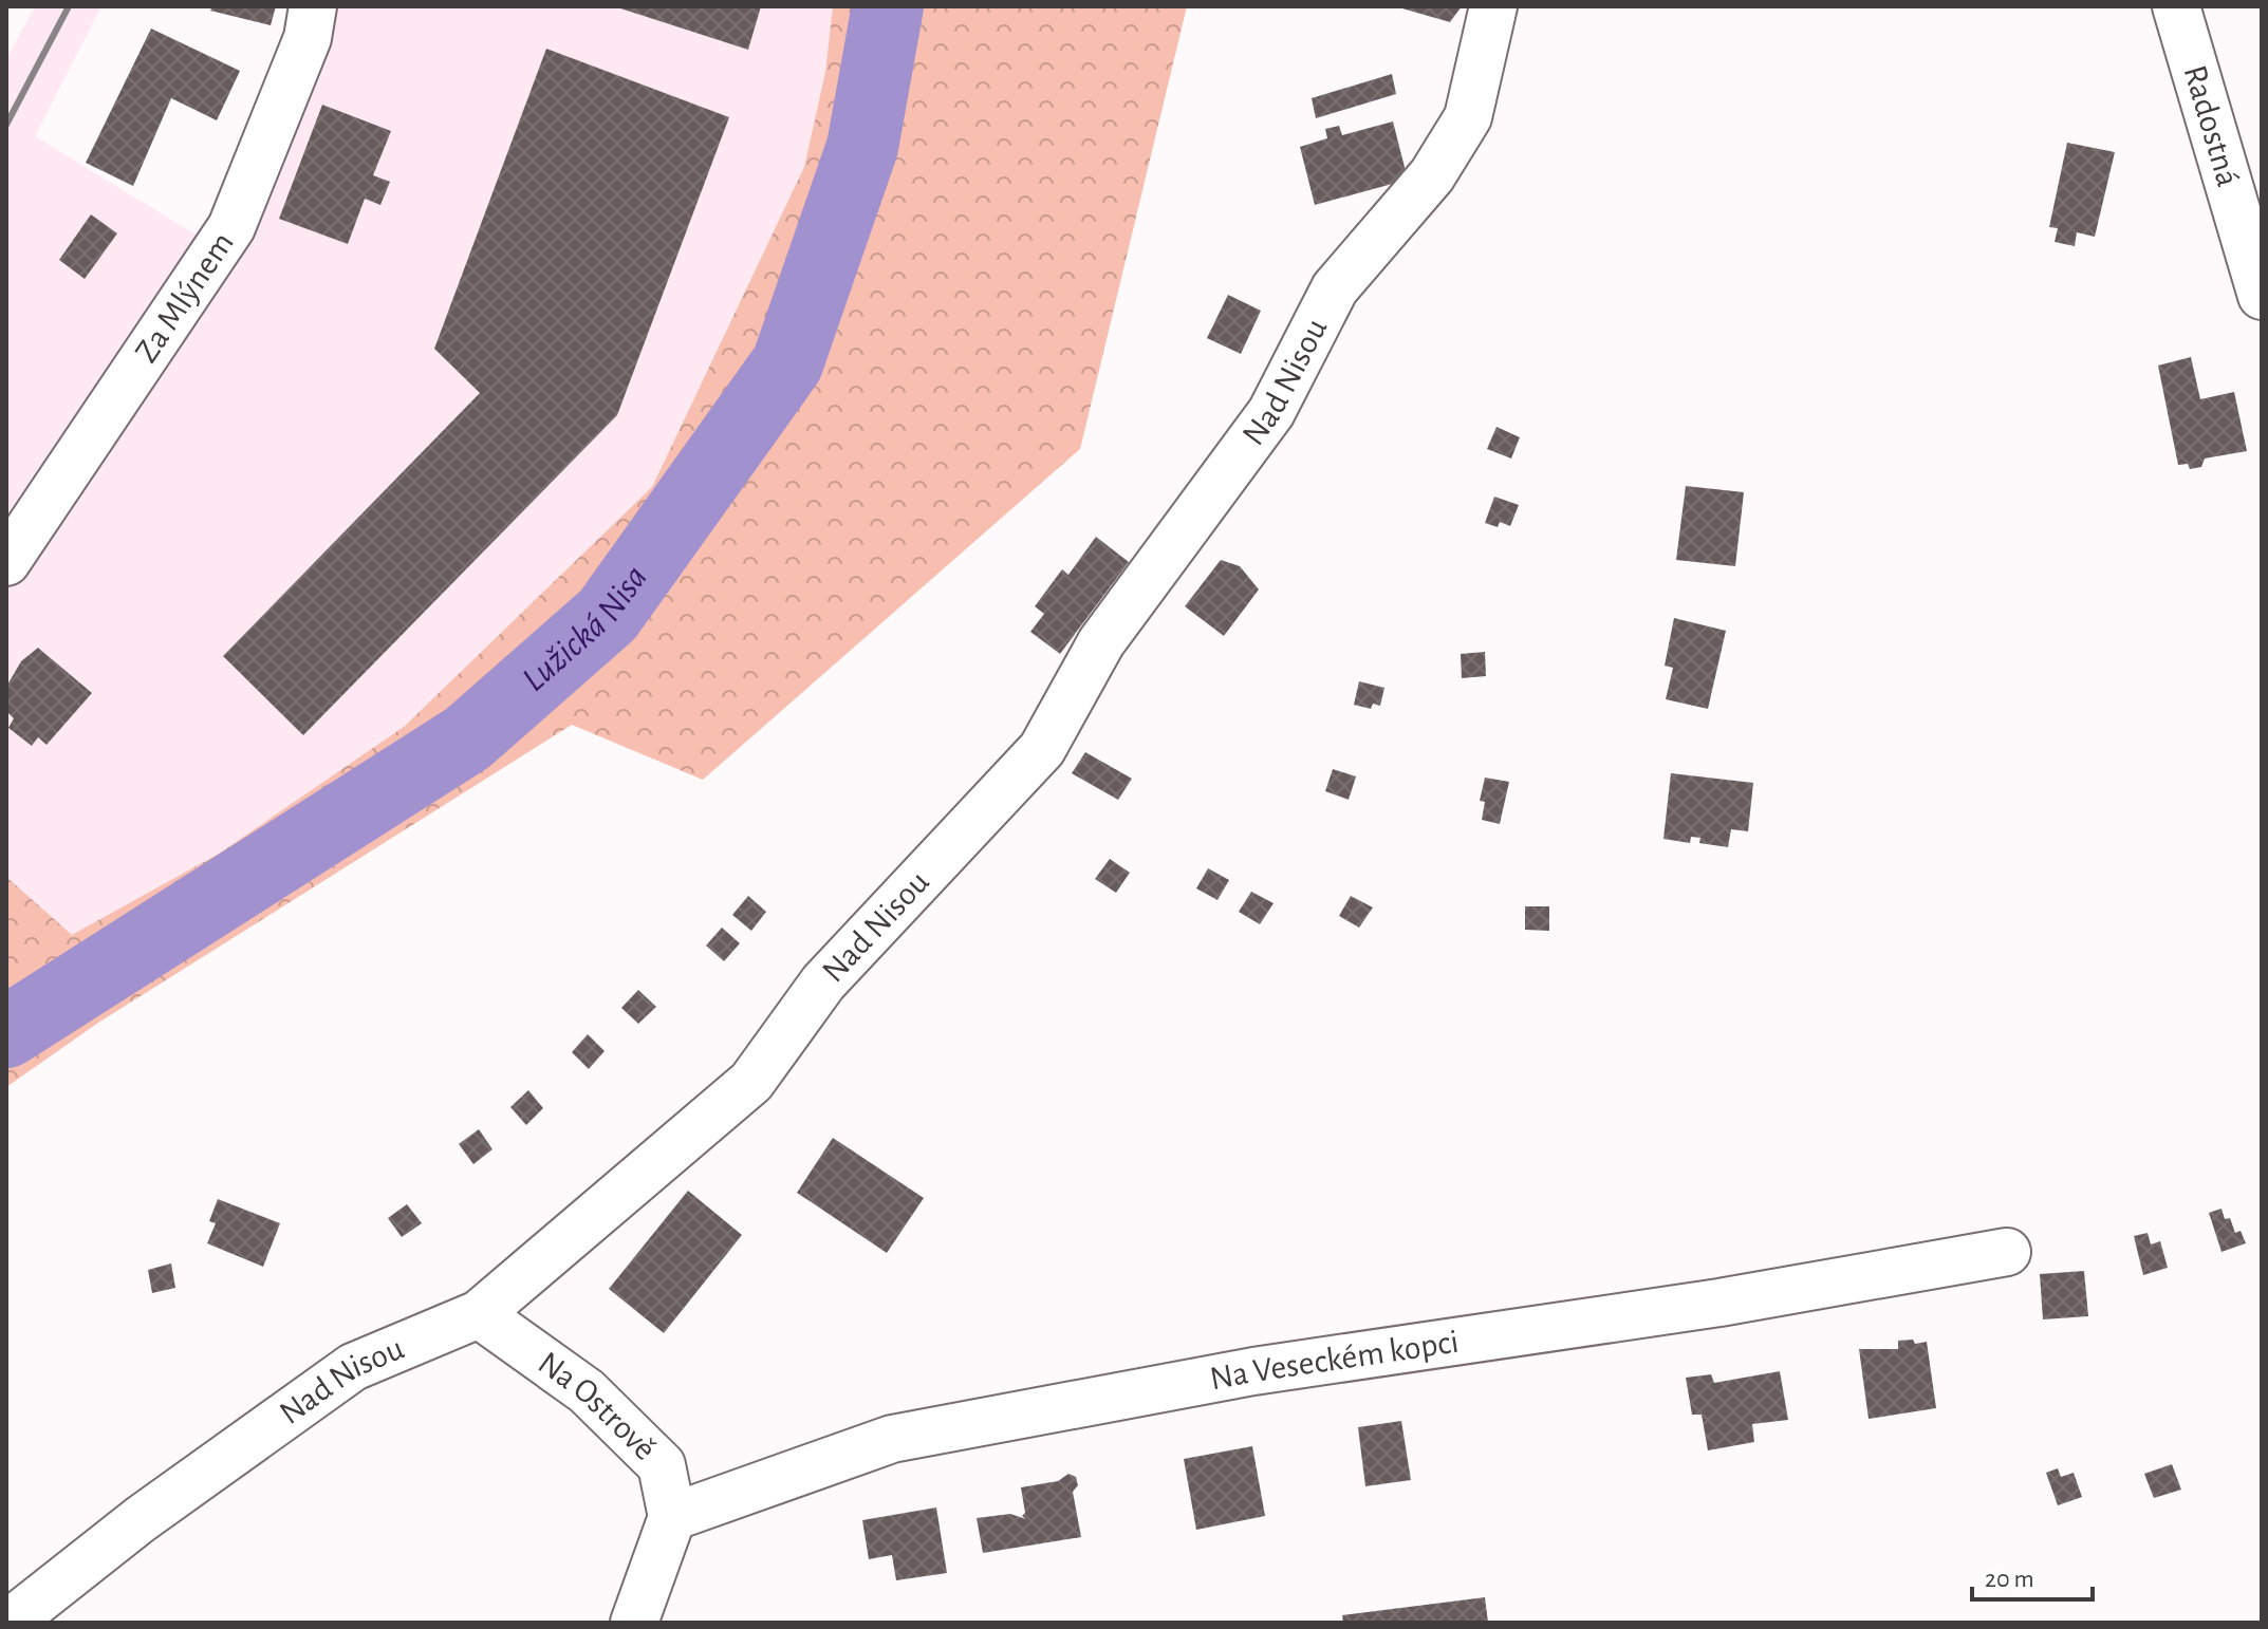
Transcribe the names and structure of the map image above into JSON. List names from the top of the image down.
{
  "streets": {
    "street": [
      "Radostná",
      "Za Mlýnem",
      "Nad Nisou",
      "Na Veseckém kopci",
      "Na Ostrově"
    ]
  },
  "crossings": [
    ["Nad Nisou", "Na Ostrově"],
    ["Na Veseckém kopci", "Na Ostrově"]
  ],
  "water": ["Lužická Nisa"],
  "scale_bar": "20 m"
}
